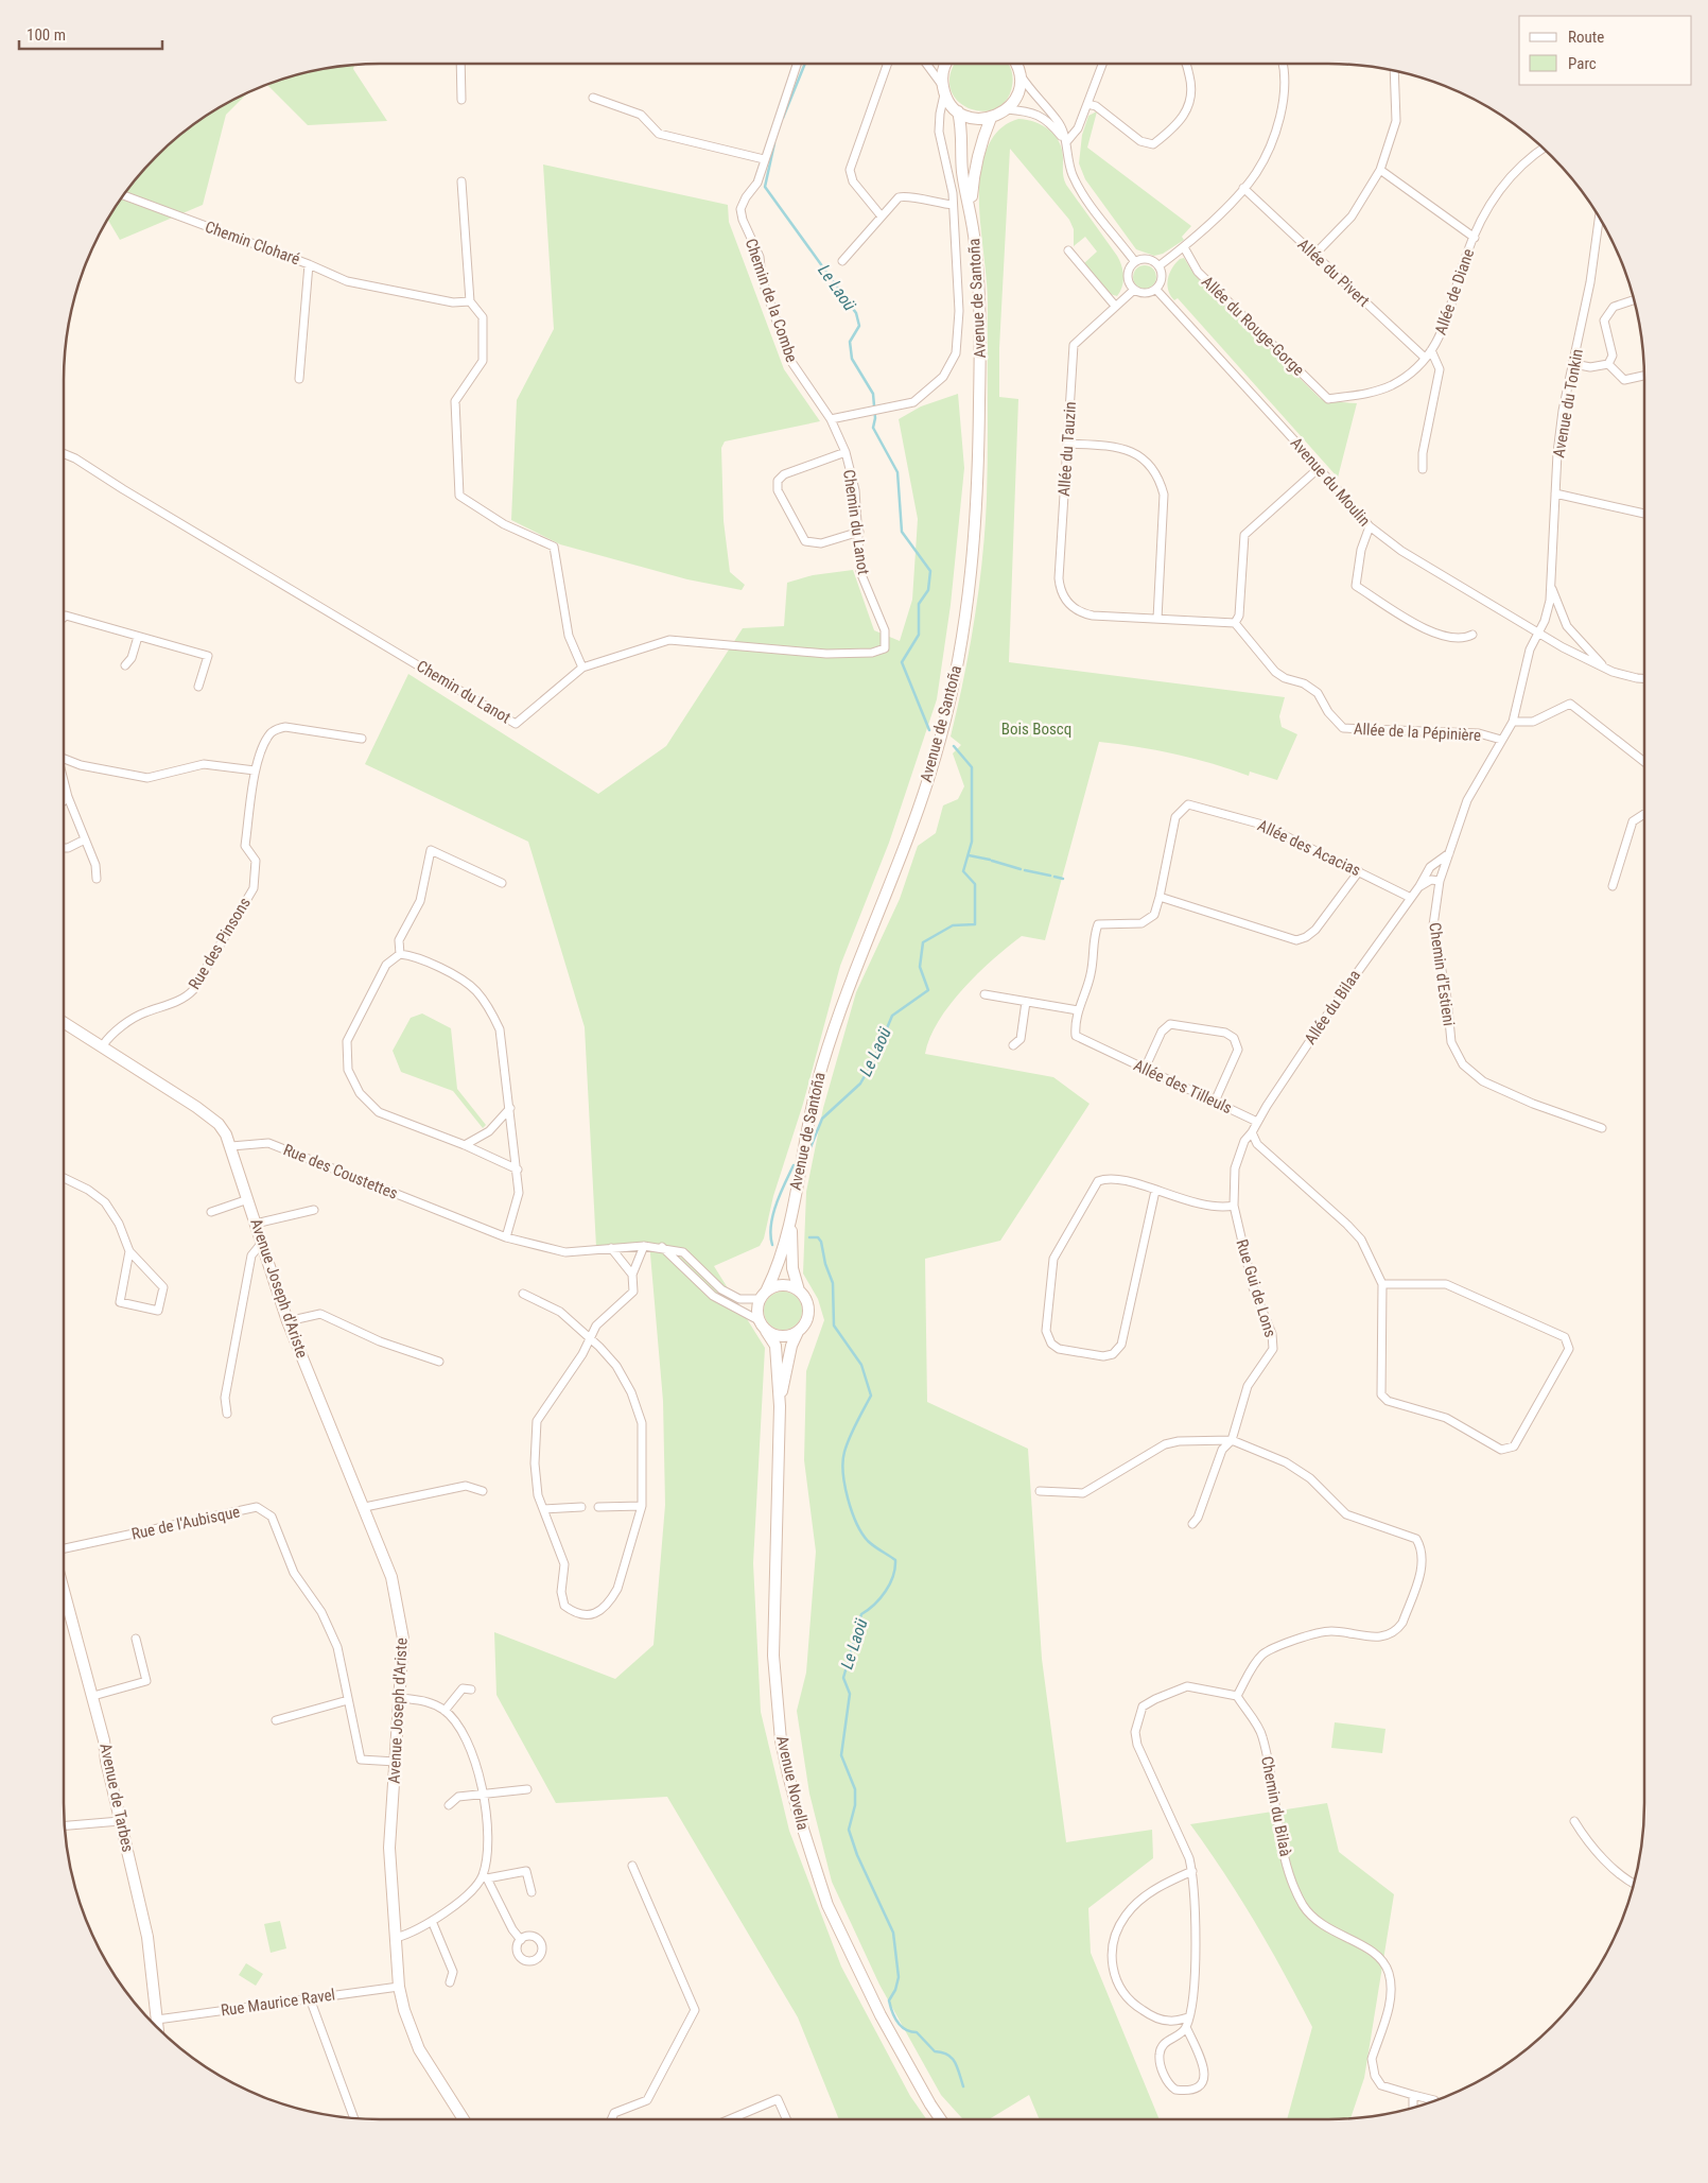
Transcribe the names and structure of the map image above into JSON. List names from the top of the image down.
{
  "streets": {
    "main road": [
      "Avenue de Santoña",
      "Avenue Joseph d'Ariste",
      "Avenue Novella",
      "Avenue de Tarbes"
    ],
    "street": [
      "Chemin Cloharé",
      "Allée du Pivert",
      "Allée de Diane",
      "Chemin de la Combe",
      "Allée du Rouge-Gorge",
      "Avenue du Tonkin",
      "Allée du Tauzin",
      "Avenue du Moulin",
      "Chemin du Lanot",
      "Allée de la Pépinière",
      "Allée des Acacias",
      "Rue des Pinsons",
      "Chemin d'Estieni",
      "Allée du Bilaa",
      "Allée des Tilleuls",
      "Rue des Coustettes",
      "Rue Gui de Lons",
      "Rue de l'Aubisque",
      "Chemin du Bilaà",
      "Rue Maurice Ravel"
    ]
  },
  "crossings": [
    ["Allée du Pivert", "Allée de Diane"],
    ["Allée de Diane", "Allée du Rouge-Gorge"],
    ["Avenue de Santoña", "Rue des Coustettes"],
    ["Avenue de Santoña", "Avenue Novella"],
    ["Chemin de la Combe", "Chemin du Lanot"],
    ["Avenue du Tonkin", "Avenue du Moulin"],
    ["Avenue du Tonkin", "Chemin d'Estieni"],
    ["Allée du Tauzin", "Avenue du Moulin"],
    ["Allée de la Pépinière", "Chemin d'Estieni"],
    ["Allée des Acacias", "Allée du Bilaa"],
    ["Allée des Acacias", "Allée des Tilleuls"],
    ["Chemin d'Estieni", "Allée du Bilaa"],
    ["Allée du Bilaa", "Allée des Tilleuls"],
    ["Allée du Bilaa", "Rue Gui de Lons"],
    ["Rue des Coustettes", "Avenue Joseph d'Ariste"],
    ["Rue des Coustettes", "Avenue Novella"],
    ["Avenue Joseph d'Ariste", "Rue de l'Aubisque"],
    ["Avenue Joseph d'Ariste", "Rue Maurice Ravel"],
    ["Avenue de Tarbes", "Rue Maurice Ravel"]
  ],
  "water": ["Le Laoü"],
  "parks": ["Bois Boscq"],
  "legend": ["Route", "Parc"],
  "scale_bar": "100 m"
}
